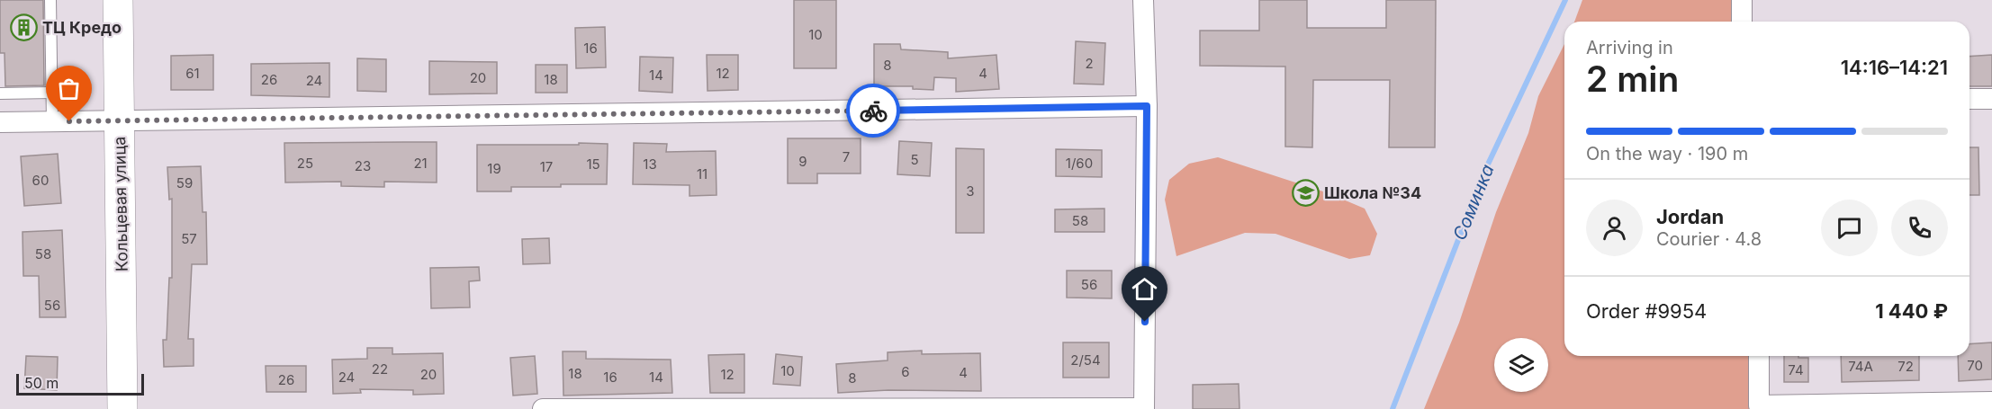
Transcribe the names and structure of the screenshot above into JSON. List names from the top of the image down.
{
  "streets": {
    "main road": ["Кольцевая улица"]
  },
  "water": ["Соминка"],
  "places": {
    "building": ["ТЦ Кредо"],
    "school or university": ["Школа №34"]
  },
  "house_numbers": [
    "10",
    "16",
    "2",
    "8",
    "61",
    "12",
    "4",
    "14",
    "20",
    "26",
    "18",
    "24",
    "7",
    "5",
    "9",
    "25",
    "21",
    "1/60",
    "15",
    "13",
    "23",
    "17",
    "19",
    "11",
    "60",
    "59",
    "3",
    "58",
    "57",
    "58",
    "56",
    "56",
    "2/54",
    "70",
    "74А",
    "72",
    "22",
    "74",
    "10",
    "6",
    "4",
    "18",
    "20",
    "12",
    "24",
    "16",
    "14",
    "8",
    "26"
  ],
  "scale_bar": "50 m",
  "page": {
    "heading": ["2 min", "Arriving in", "14:16–14:21"],
    "panel": [
      "Jordan",
      "Courier · 4.8",
      "Order #9954",
      "1 440 ₽"
    ],
    "bar": "On the way · 190 m",
    "scale": "50 m"
  }
}
